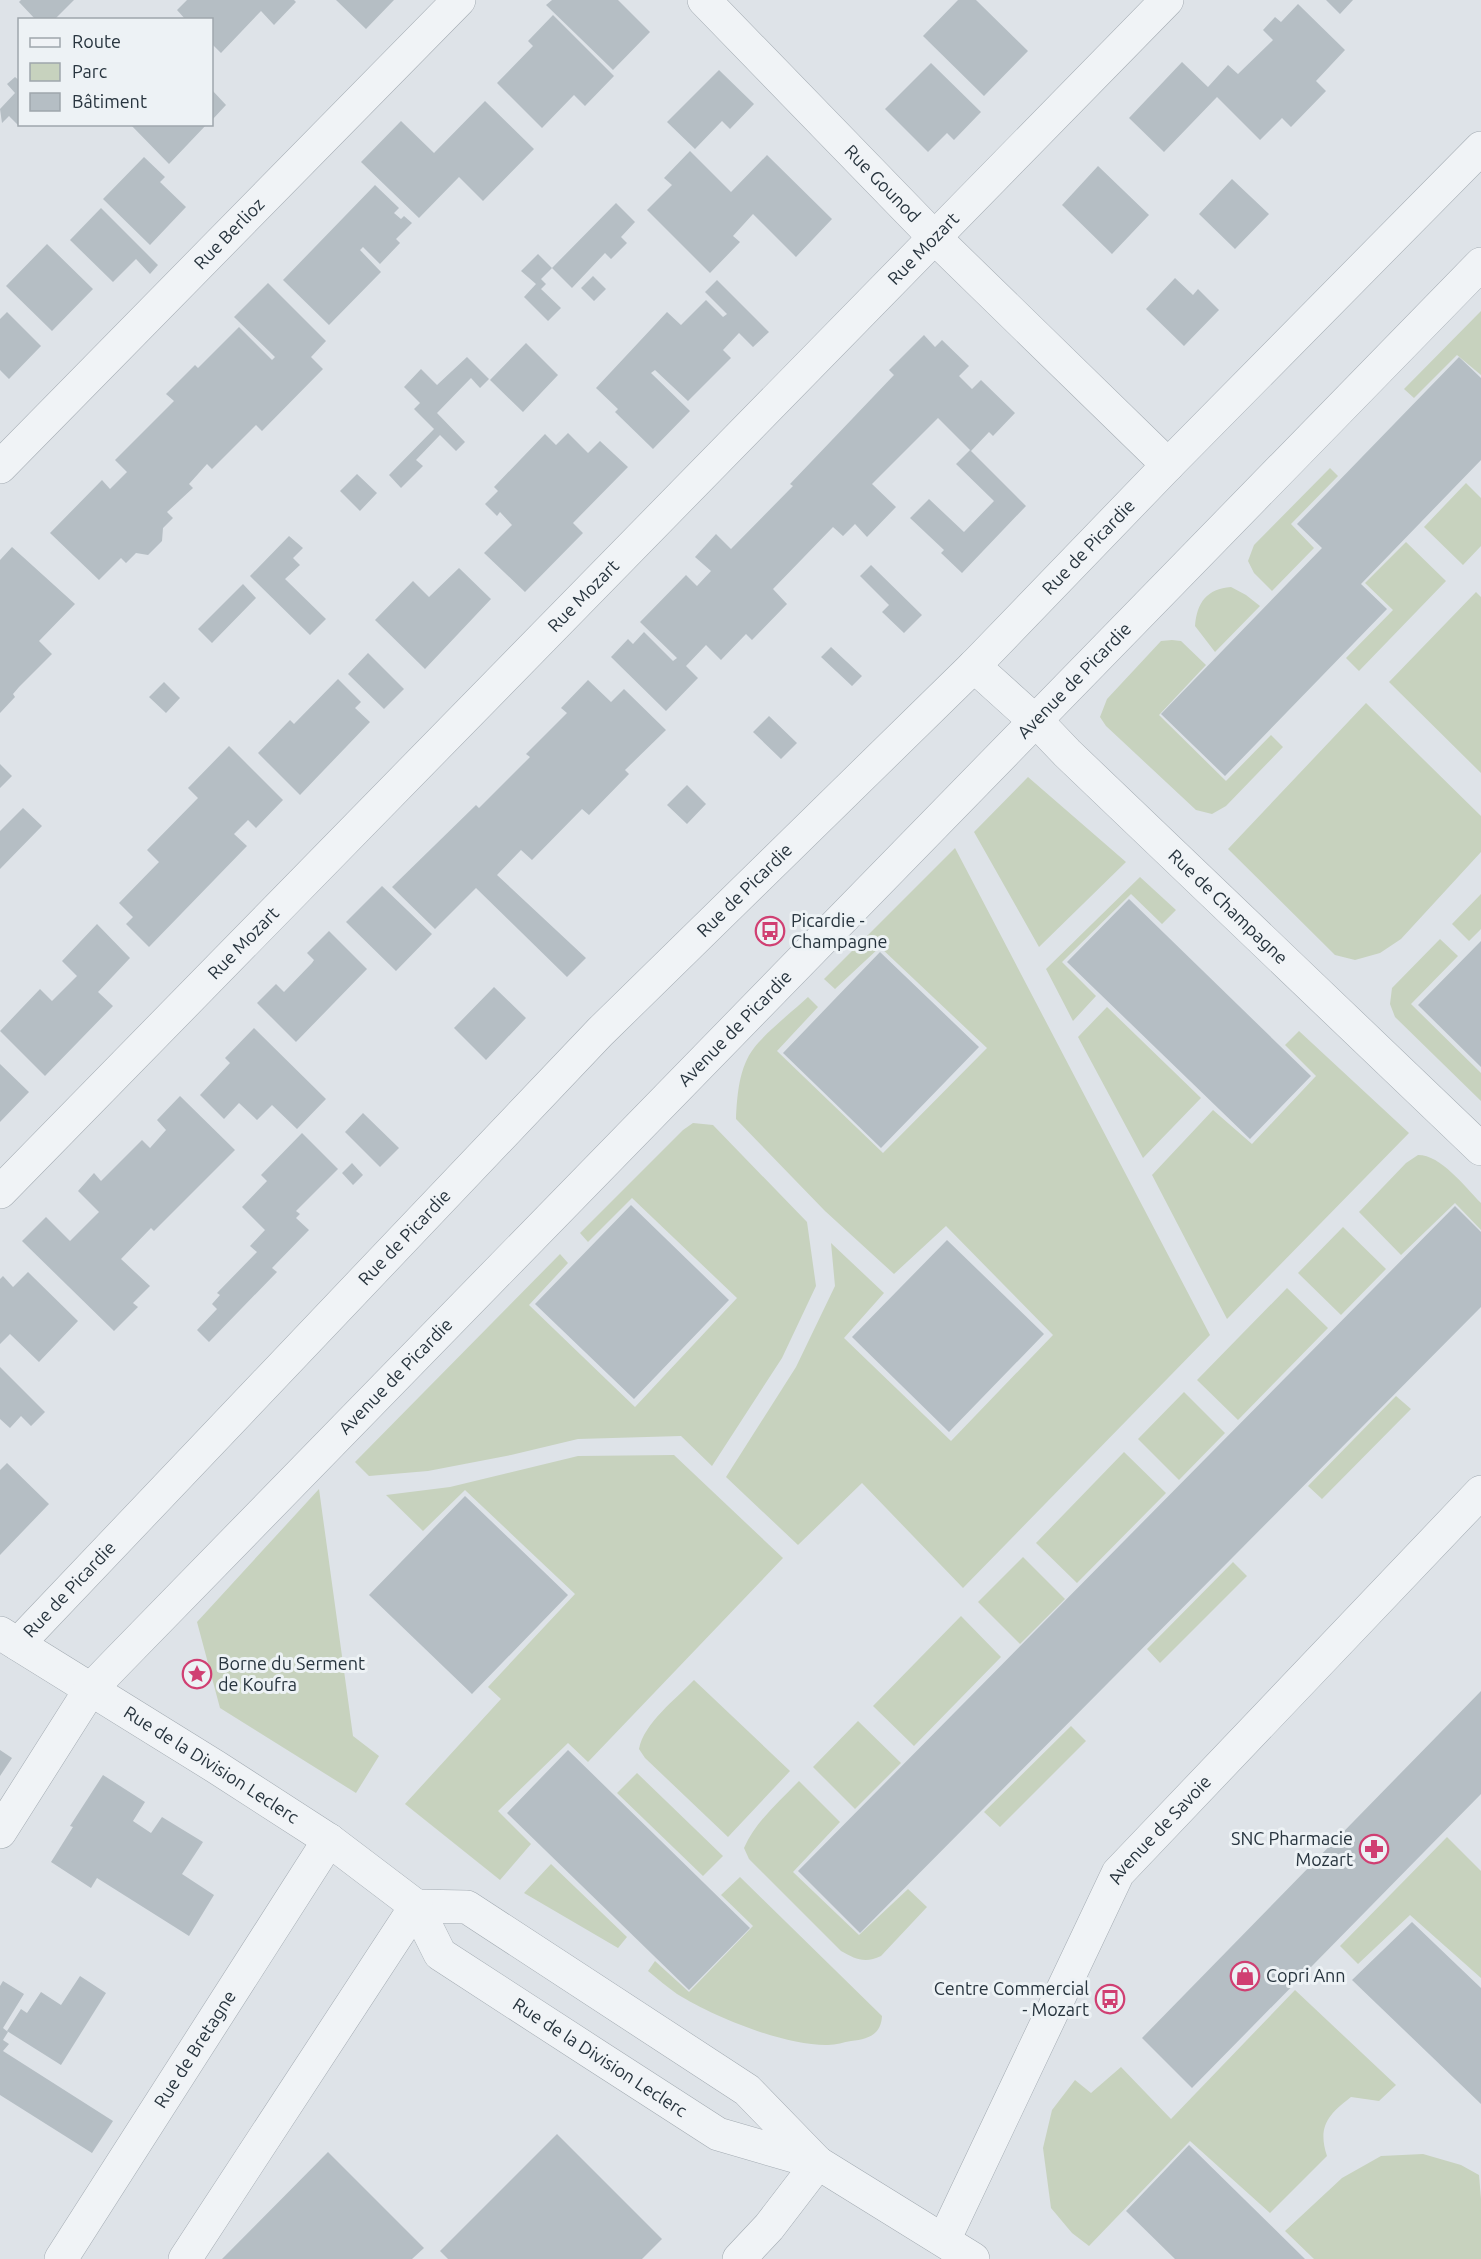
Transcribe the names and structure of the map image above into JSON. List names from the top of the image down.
{
  "streets": {
    "street": [
      "Rue Gounod",
      "Rue Berlioz",
      "Rue Mozart",
      "Rue de Picardie",
      "Avenue de Picardie",
      "Rue de Champagne",
      "Rue de la Division Leclerc",
      "Avenue de Savoie",
      "Rue de Bretagne"
    ]
  },
  "crossings": [
    ["Rue Gounod", "Rue Mozart"],
    ["Rue Gounod", "Rue de Picardie"],
    ["Rue de Picardie", "Rue de Champagne"],
    ["Rue de Picardie", "Rue de la Division Leclerc"],
    ["Avenue de Picardie", "Rue de Champagne"],
    ["Avenue de Picardie", "Rue de la Division Leclerc"],
    ["Rue de la Division Leclerc", "Avenue de Savoie"],
    ["Rue de la Division Leclerc", "Rue de Bretagne"]
  ],
  "places": {
    "bus stop": ["Picardie - Champagne", "Centre Commercial - Mozart"],
    "place": ["Borne du Serment de Koufra"],
    "pharmacy": ["SNC Pharmacie Mozart"],
    "shop": ["Copri Ann"]
  },
  "legend": ["Route", "Parc", "Bâtiment"]
}
